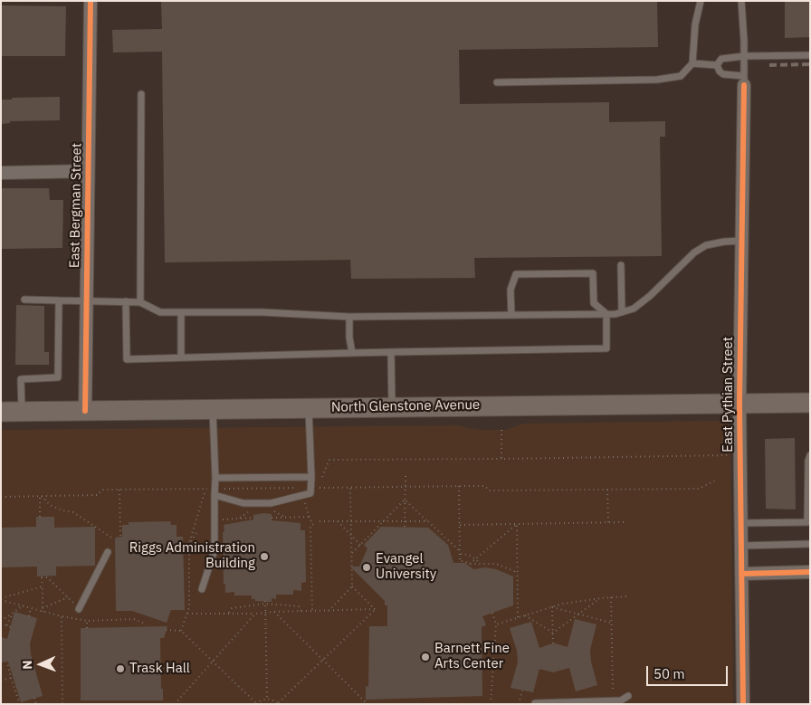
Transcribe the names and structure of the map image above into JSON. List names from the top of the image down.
{
  "streets": {
    "main road": ["North Glenstone Avenue"],
    "street": ["East Bergman Street", "East Pythian Street"]
  },
  "crossings": [
    ["East Bergman Street", "North Glenstone Avenue"],
    ["East Pythian Street", "North Glenstone Avenue"]
  ],
  "places": [
    "Riggs Administration Building",
    "Evangel University",
    "Barnett Fine Arts Center",
    "Trask Hall"
  ],
  "scale_bar": "50 m",
  "north": "left"
}
